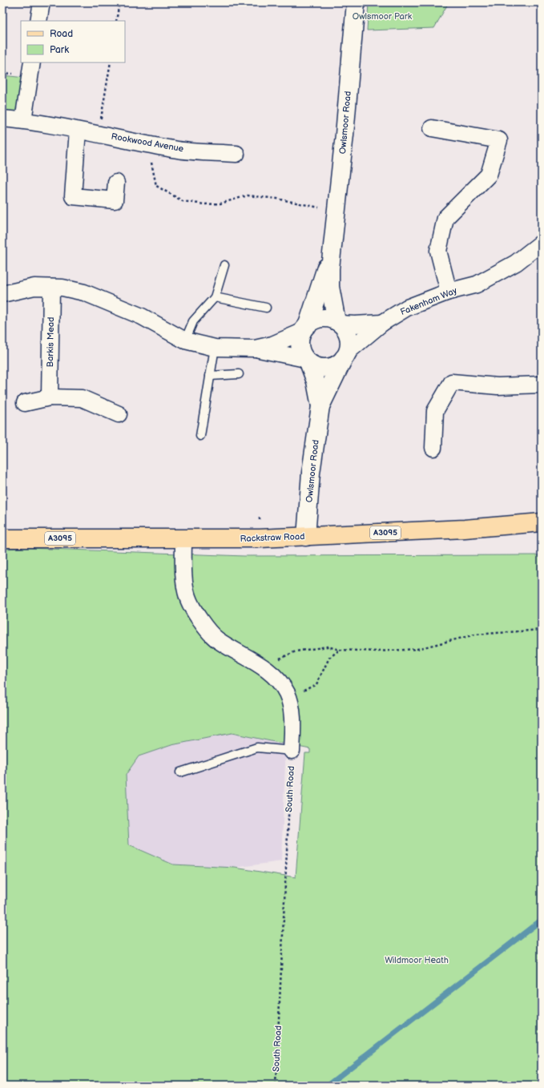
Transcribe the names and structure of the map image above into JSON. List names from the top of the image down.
{
  "streets": {
    "main road": ["A3095", "Rackstraw Road"],
    "street": [
      "Owlsmoor Road",
      "Rookwood Avenue",
      "Fakenham Way",
      "Barkis Mead"
    ],
    "path": ["South Road"]
  },
  "crossings": [
    ["Owlsmoor Road", "Fakenham Way"],
    ["Owlsmoor Road", "Rackstraw Road"]
  ],
  "parks": ["Owlsmoor Park", "Wildmoor Heath"],
  "legend": ["Road", "Park"]
}
